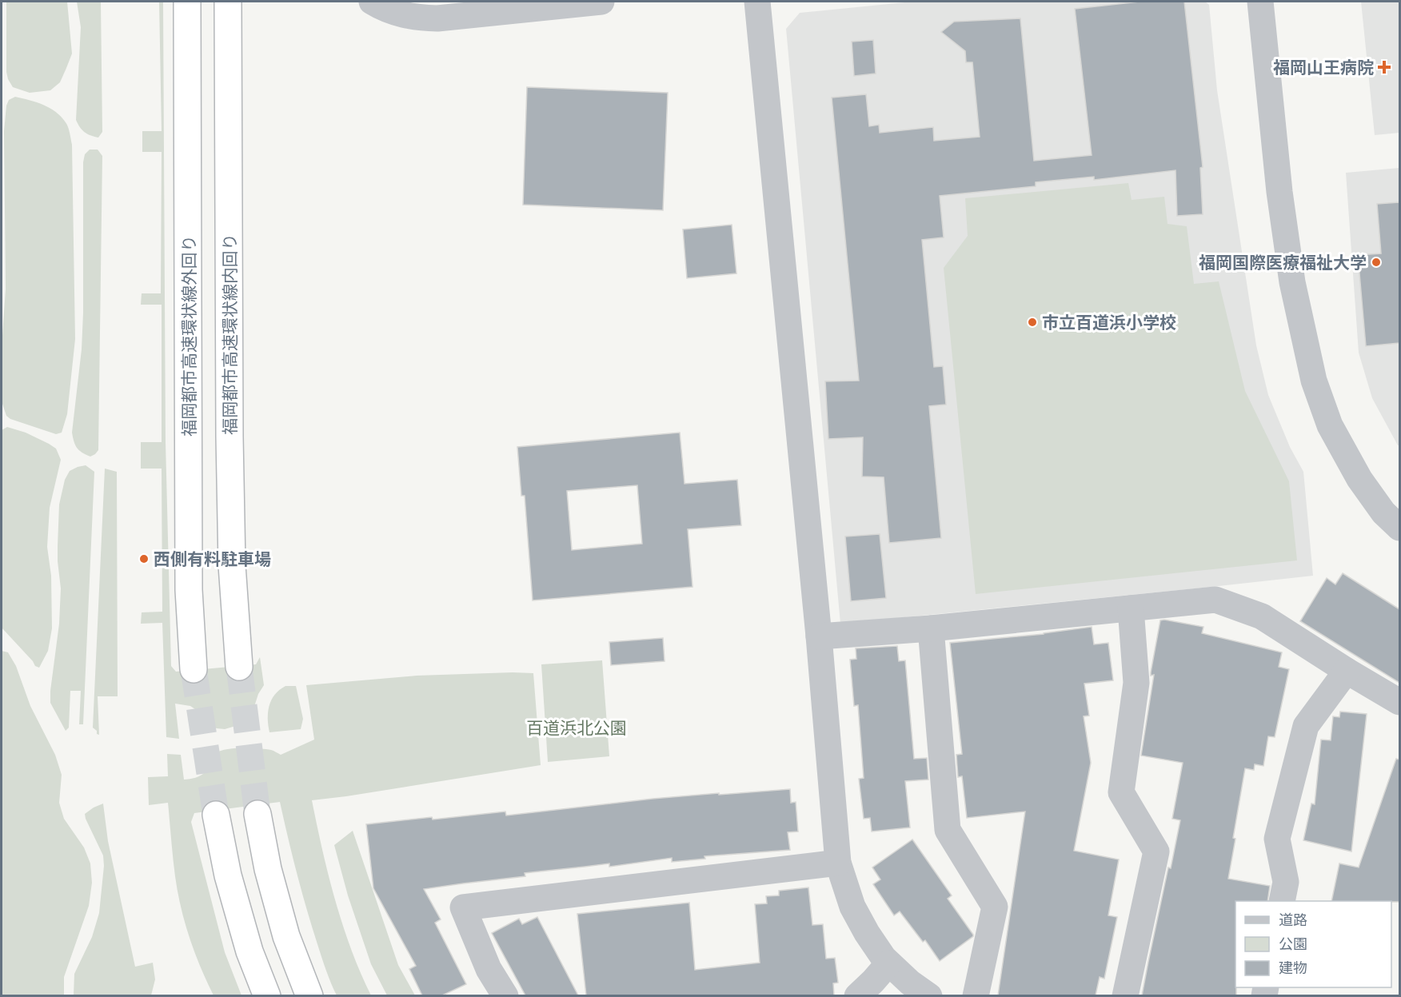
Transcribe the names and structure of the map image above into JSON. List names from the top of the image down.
{
  "streets": {
    "highway": ["福岡都市高速環状線内回り", "福岡都市高速環状線外回り"]
  },
  "parks": ["百道浜北公園"],
  "places": {
    "health": ["福岡山王病院"],
    "other": ["福岡国際医療福祉大学", "市立百道浜小学校", "西側有料駐車場"]
  },
  "legend": ["道路", "公園", "建物"]
}
